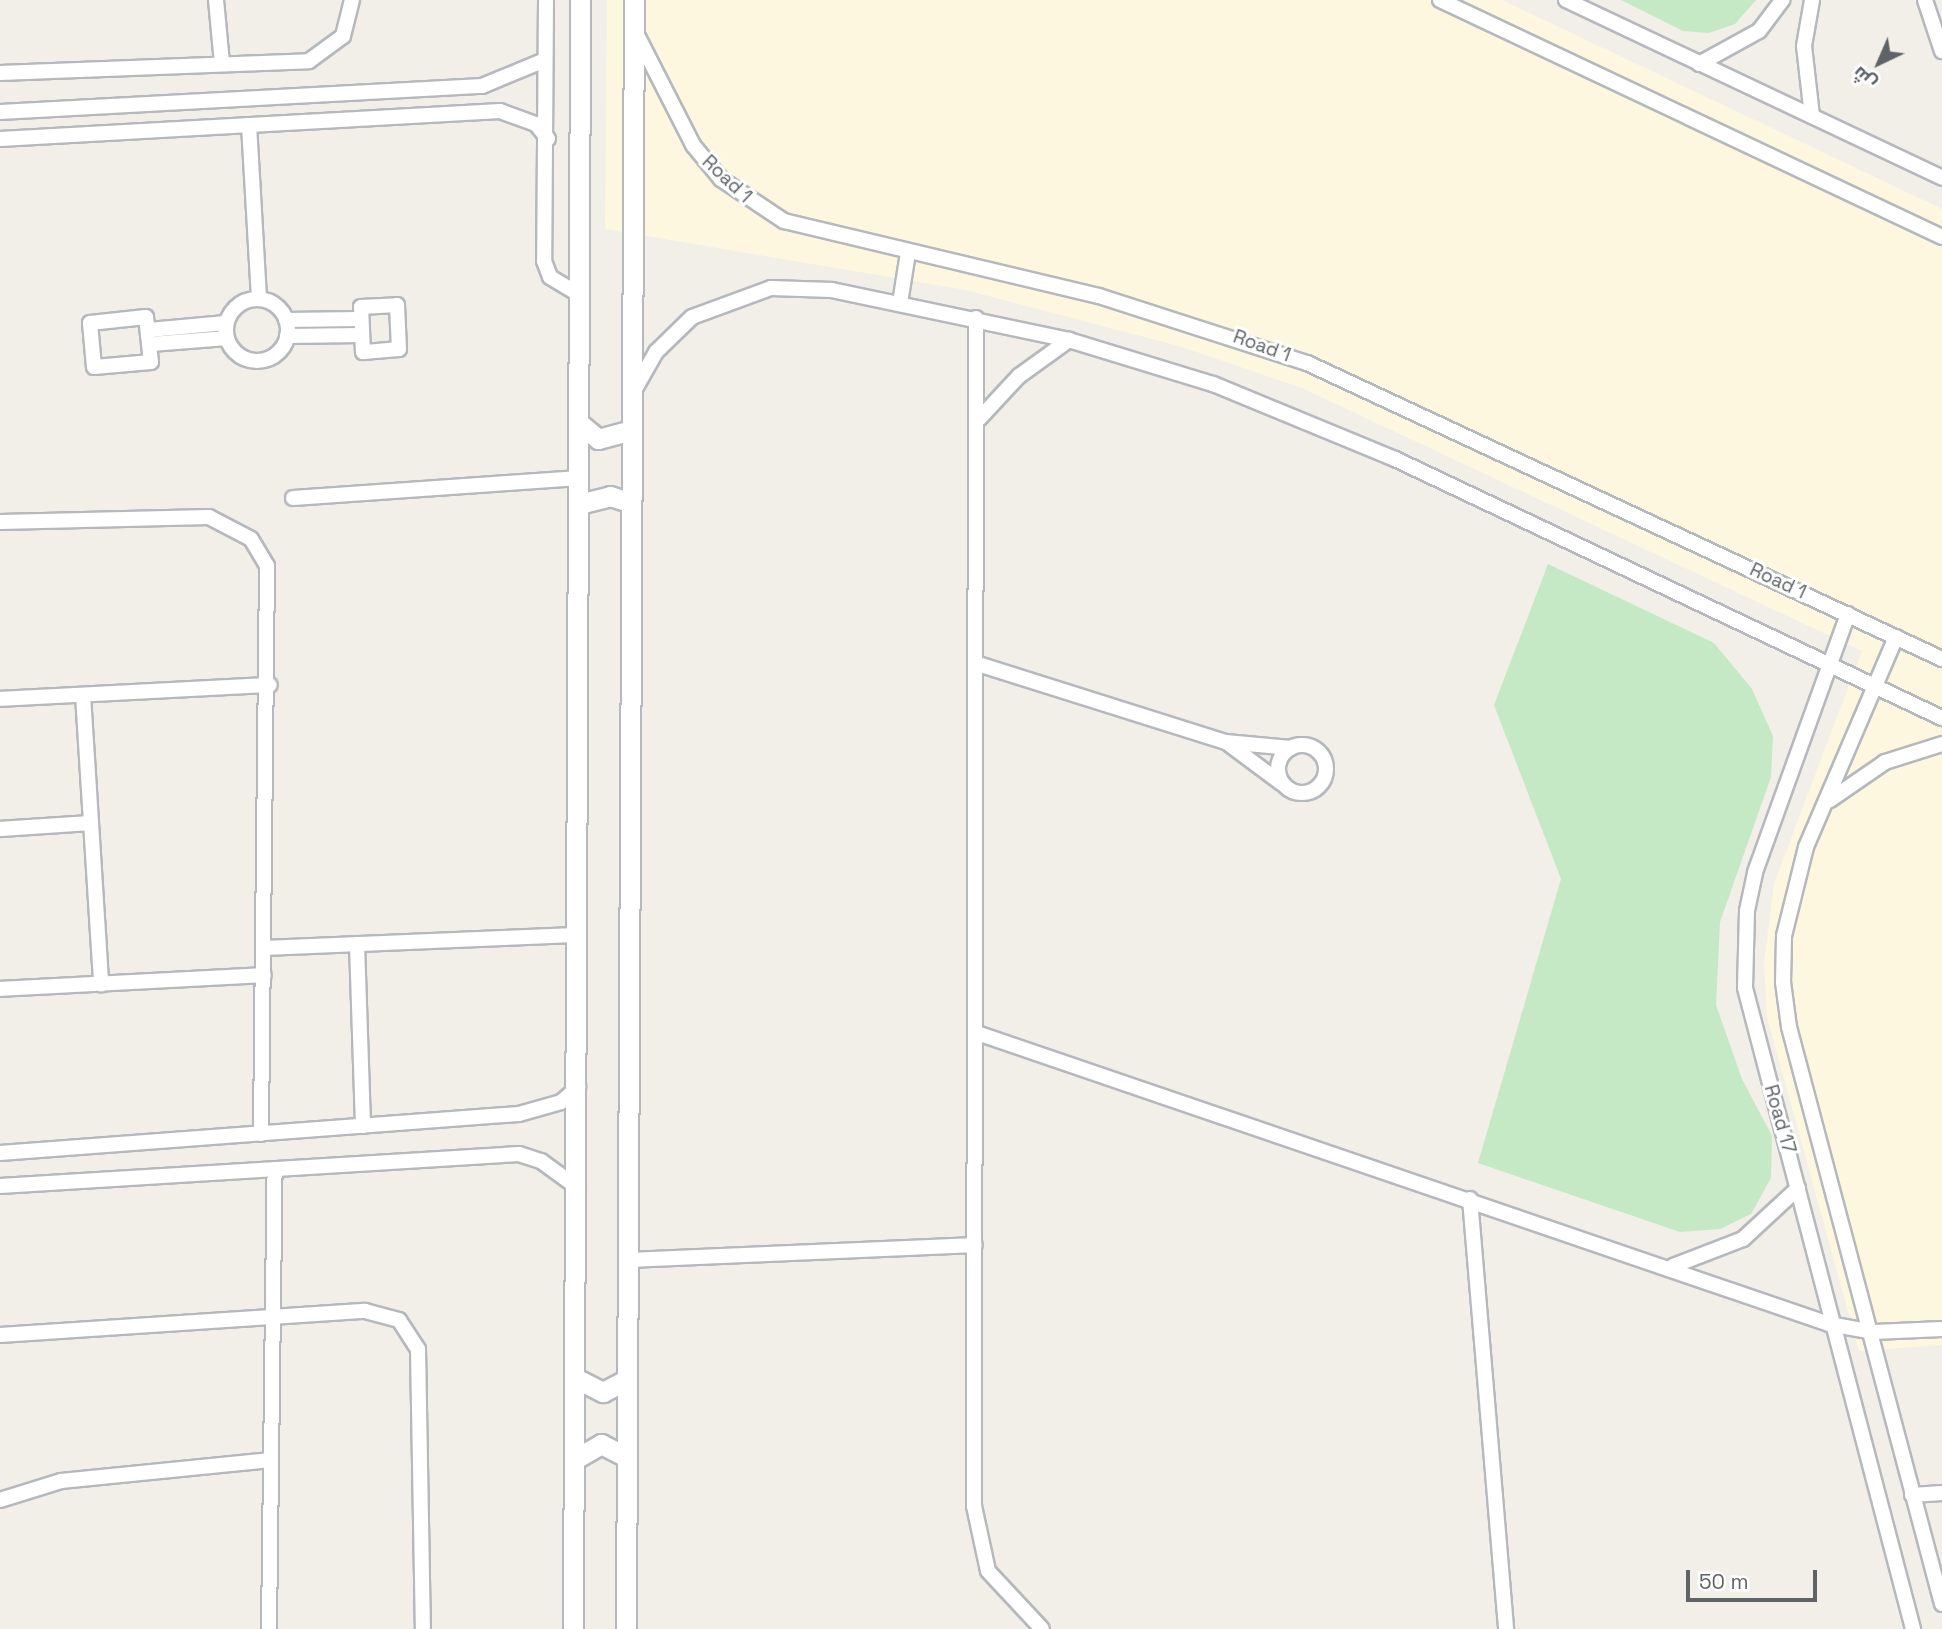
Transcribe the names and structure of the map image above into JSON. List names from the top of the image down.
{
  "streets": {
    "street": ["Road 1", "Road 17"]
  },
  "crossings": [
    ["Road 1", "Road 17"]
  ],
  "scale_bar": "50 m",
  "north": "bottom left"
}
